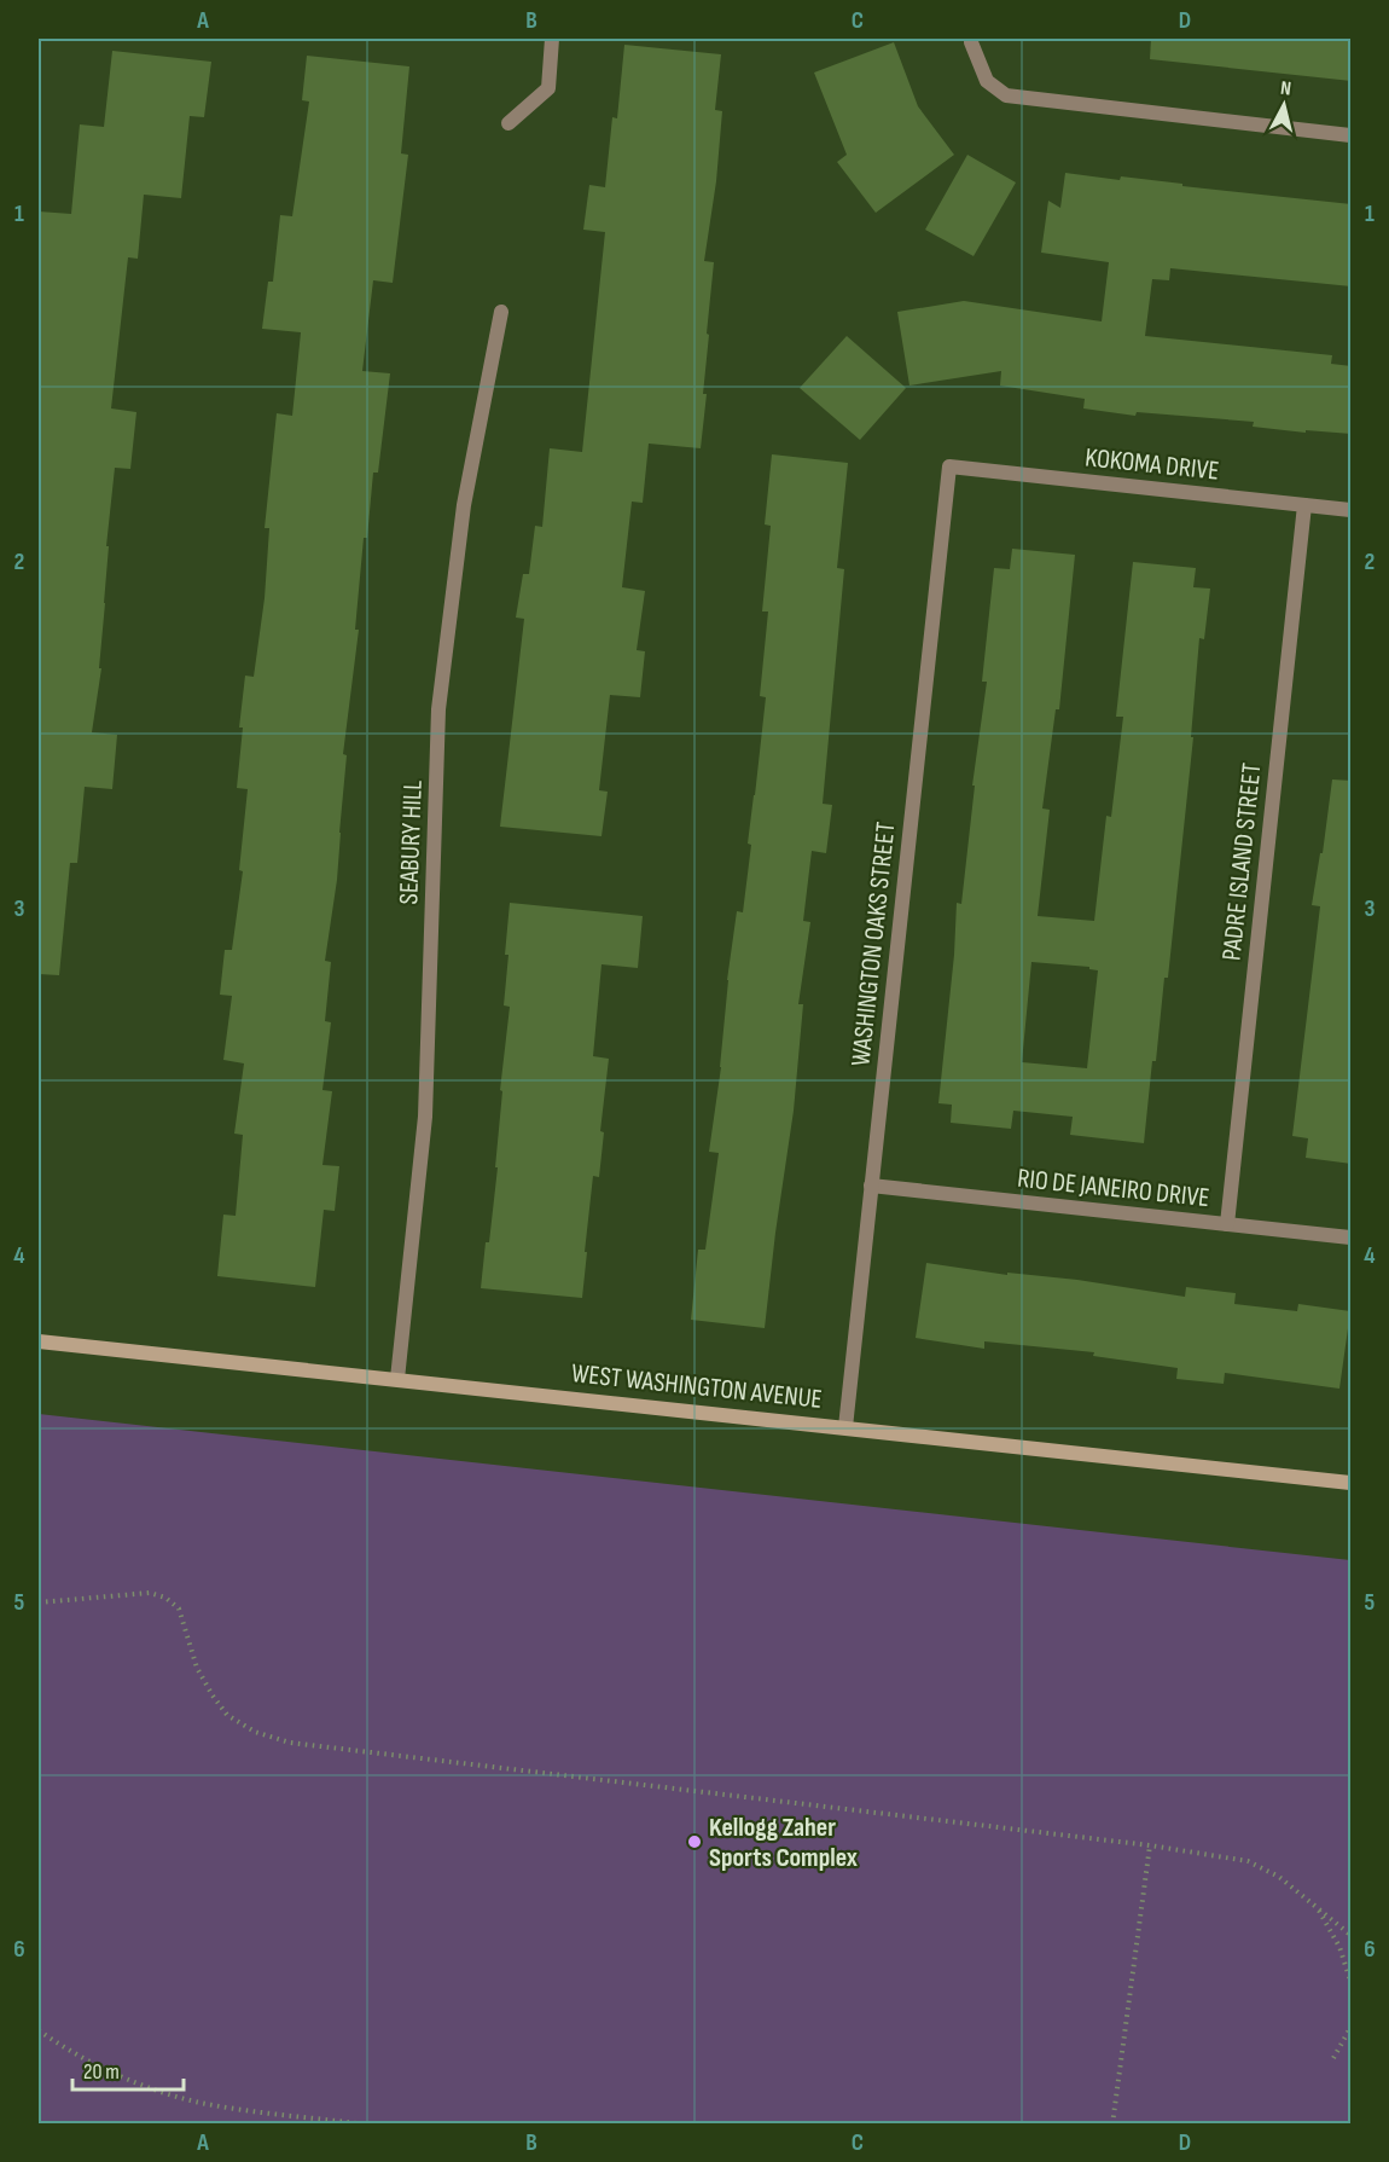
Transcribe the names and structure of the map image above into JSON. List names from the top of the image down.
{
  "streets": {
    "main road": ["WEST WASHINGTON AVENUE"],
    "street": [
      "KOKOMA DRIVE",
      "SEABURY HILL",
      "PADRE ISLAND STREET",
      "WASHINGTON OAKS STREET",
      "RIO DE JANEIRO DRIVE"
    ]
  },
  "crossings": [
    ["KOKOMA DRIVE", "PADRE ISLAND STREET"],
    ["KOKOMA DRIVE", "WASHINGTON OAKS STREET"],
    ["SEABURY HILL", "WEST WASHINGTON AVENUE"],
    ["PADRE ISLAND STREET", "RIO DE JANEIRO DRIVE"],
    ["WASHINGTON OAKS STREET", "RIO DE JANEIRO DRIVE"],
    ["WASHINGTON OAKS STREET", "WEST WASHINGTON AVENUE"]
  ],
  "places": ["Kellogg Zaher Sports Complex"],
  "scale_bar": "20 m",
  "north": "top",
  "grid": {
    "columns": [
      "A",
      "B",
      "C",
      "D"
    ],
    "rows": [
      "1",
      "2",
      "3",
      "4",
      "5",
      "6"
    ]
  }
}
